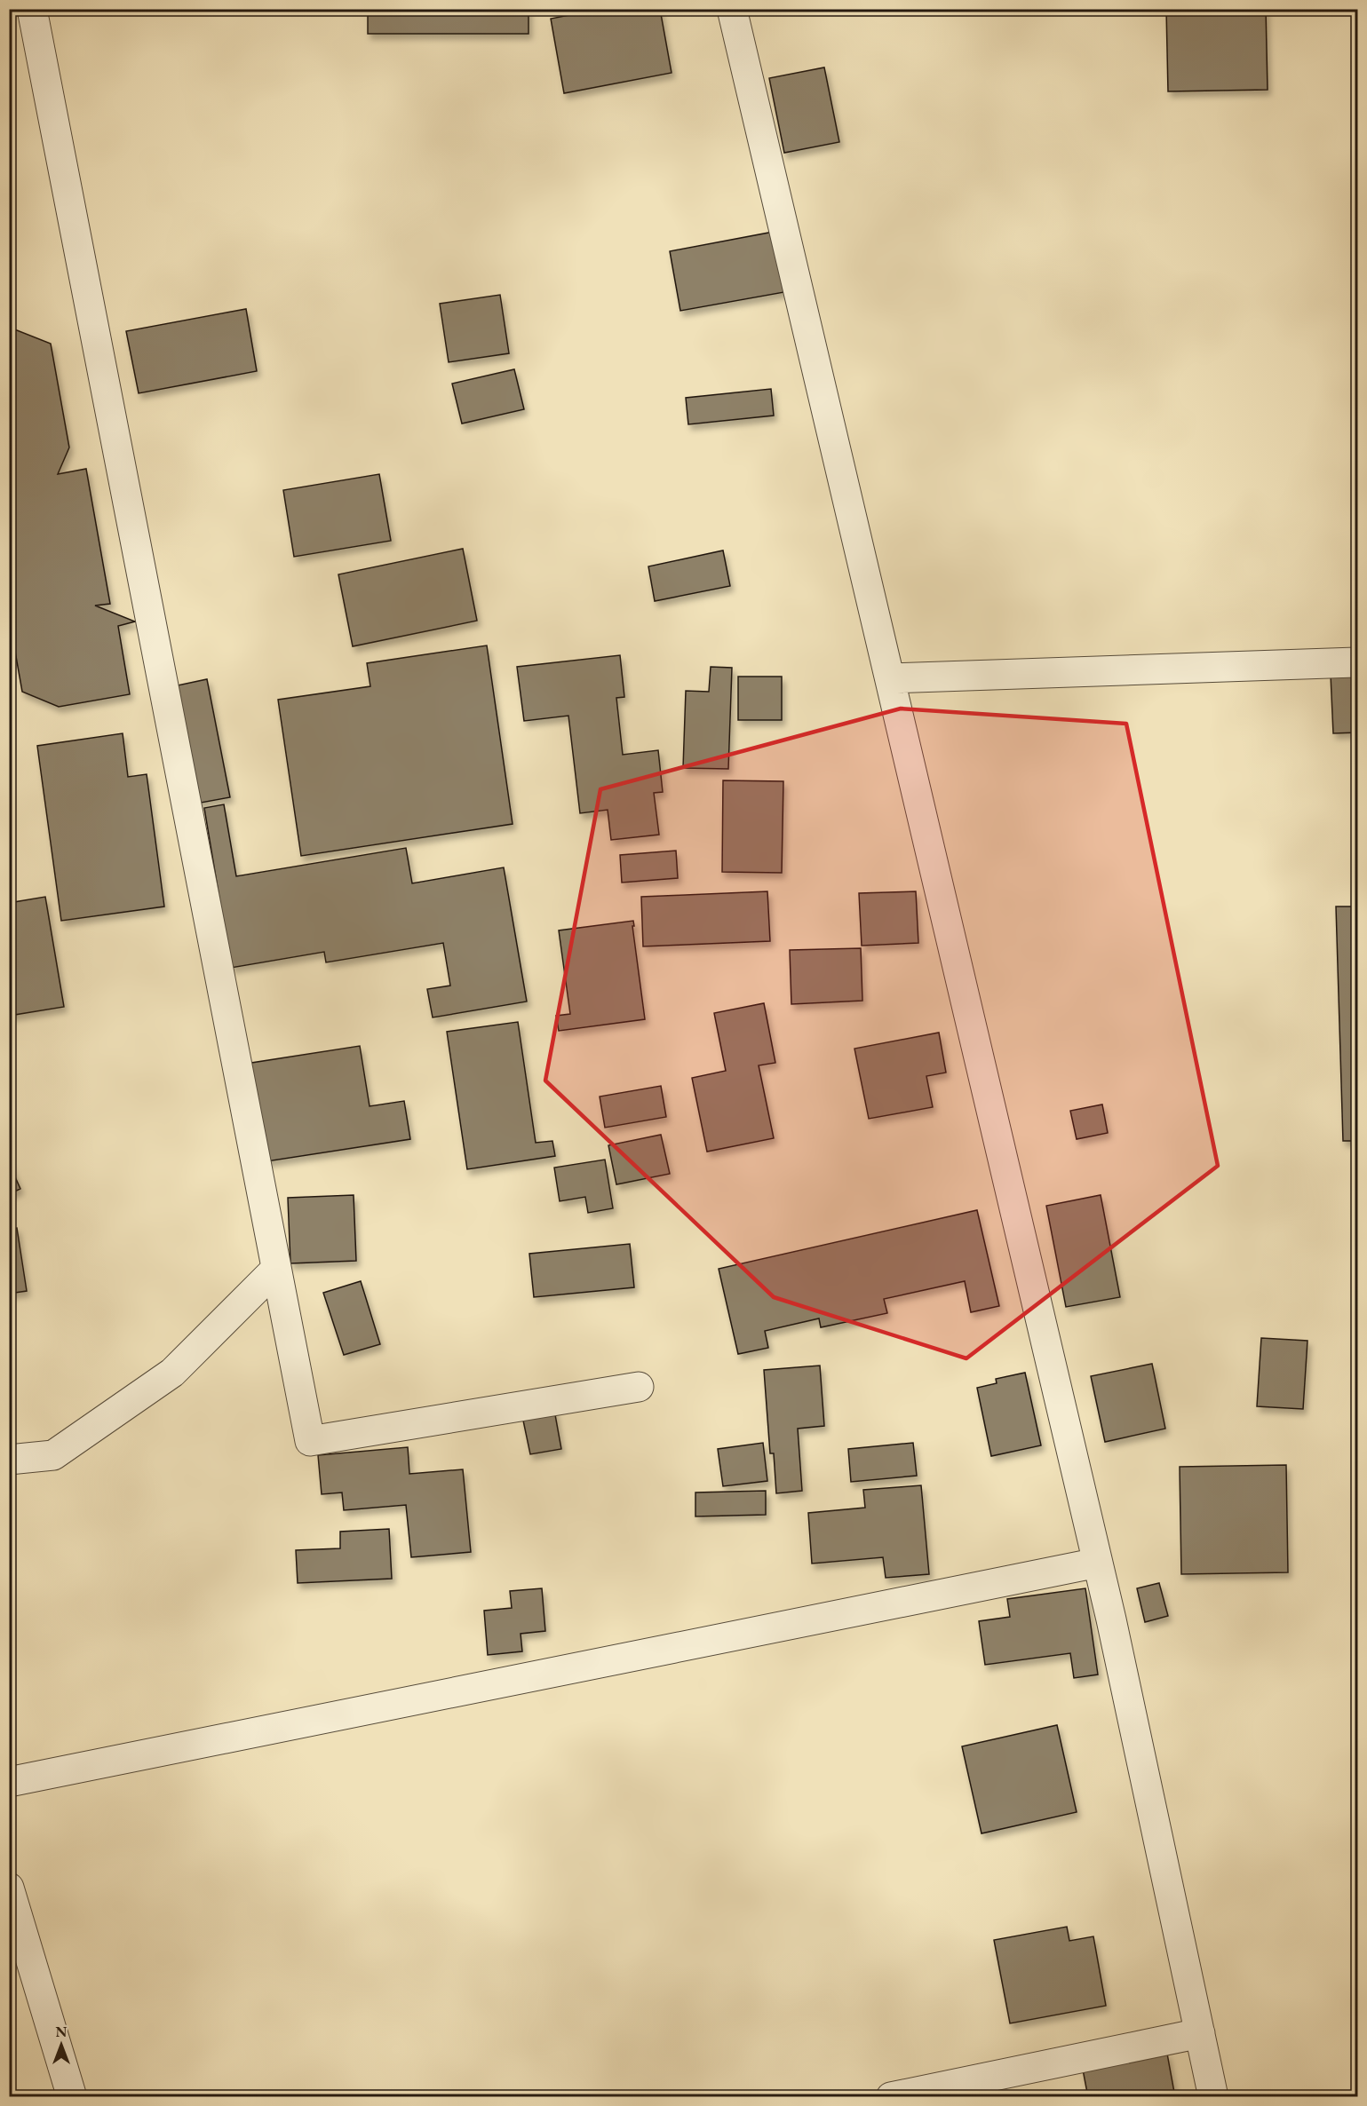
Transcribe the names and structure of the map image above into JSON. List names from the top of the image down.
{
  "north": "top"
}
